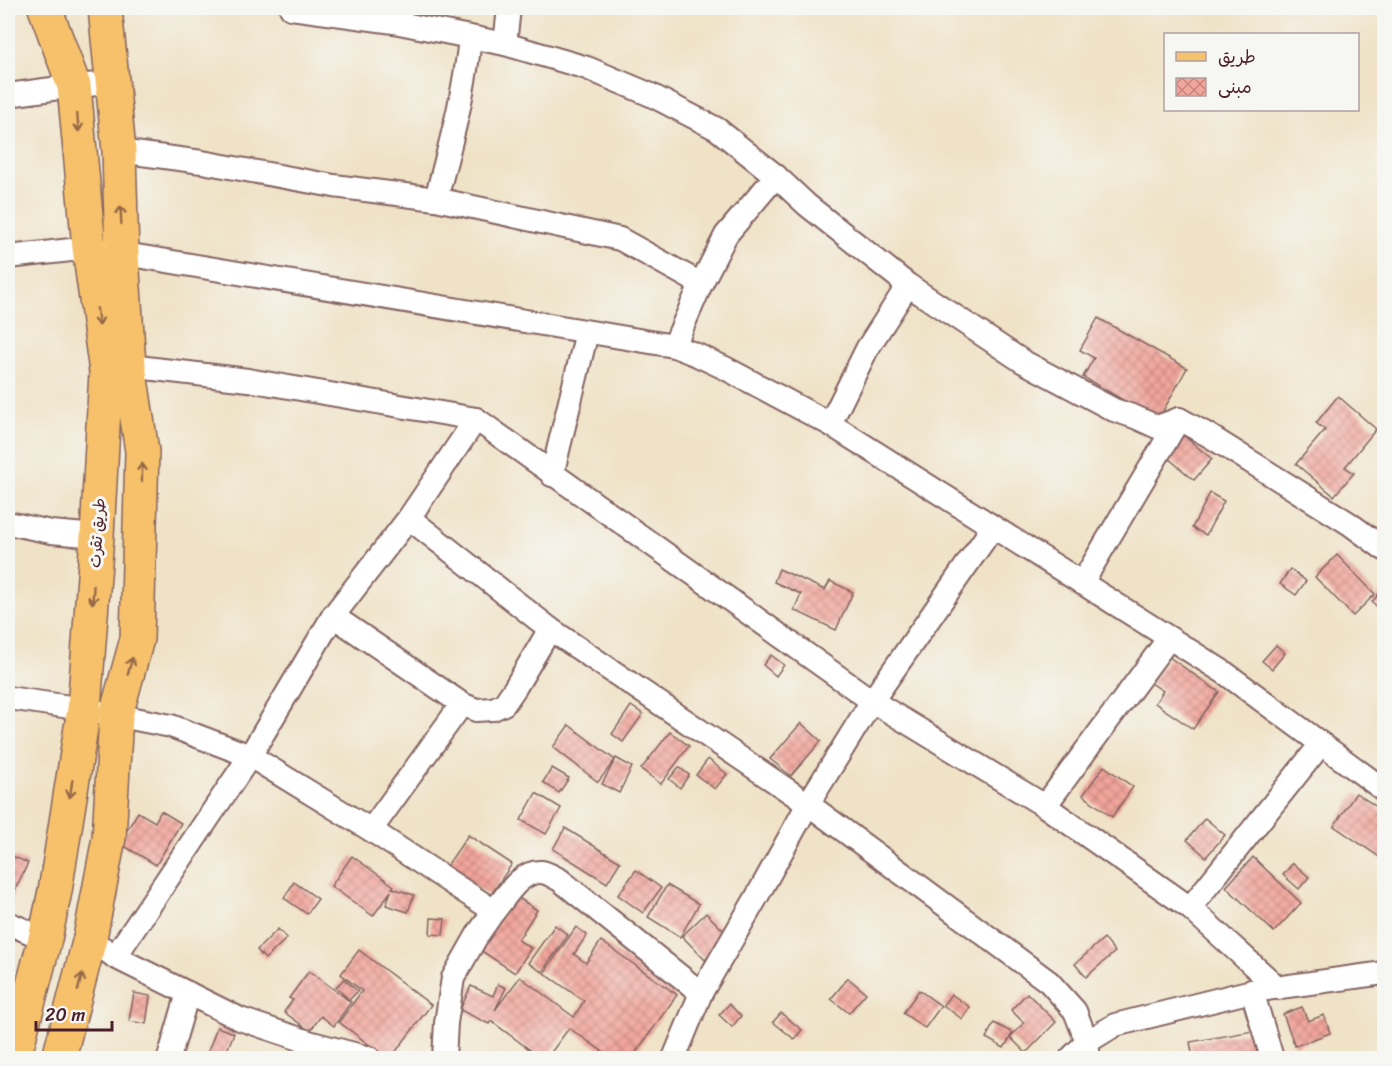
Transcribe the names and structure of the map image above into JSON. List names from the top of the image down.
{
  "streets": {
    "main road": ["طريق تقرت"]
  },
  "legend": ["طريق", "مبنى"],
  "scale_bar": "20 m"
}
